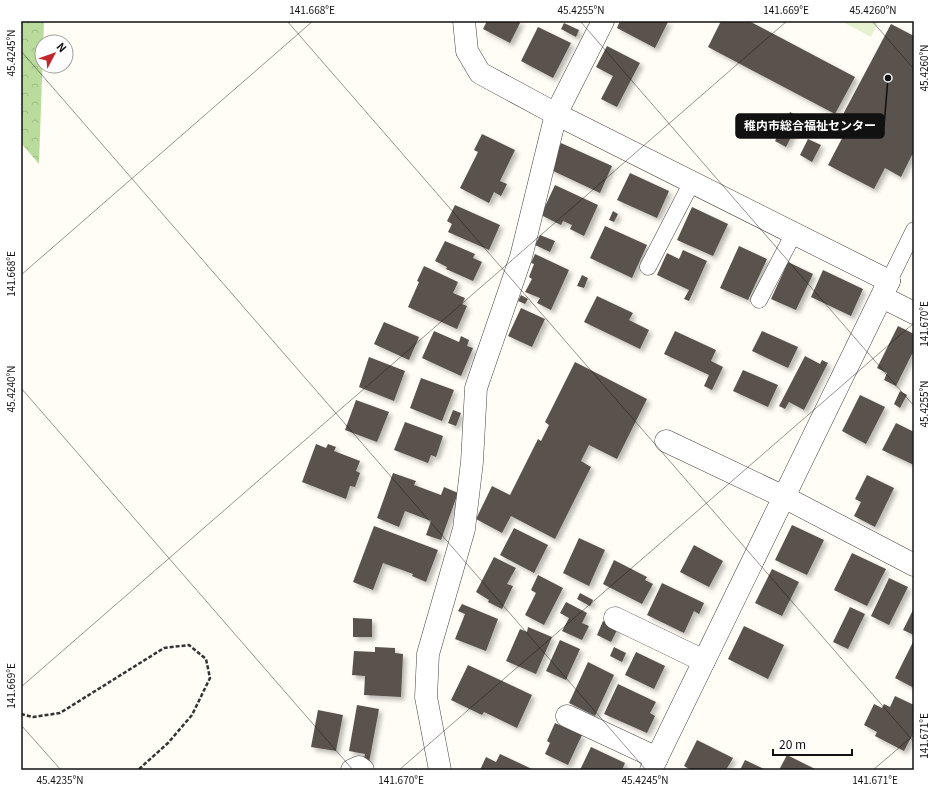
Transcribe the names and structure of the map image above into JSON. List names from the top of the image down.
{
  "places": ["稚内市総合福祉センター"],
  "scale_bar": "20 m",
  "north": "top right",
  "coordinates": [
    "141.668°E",
    "45.4255°N",
    "141.669°E",
    "45.4260°N",
    "45.4245°N",
    "141.670°E",
    "45.4240°N",
    "141.671°E",
    "45.4235°N"
  ]
}
